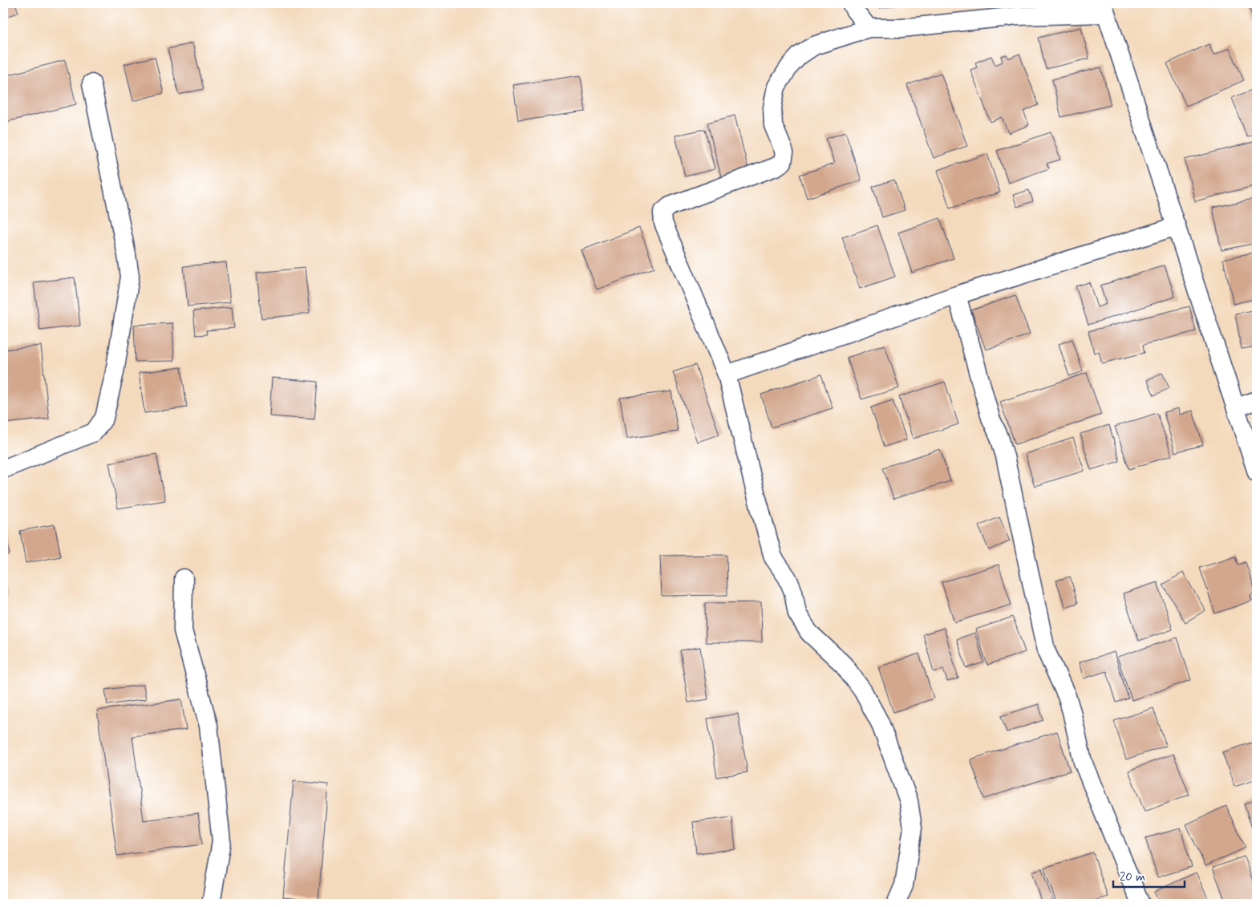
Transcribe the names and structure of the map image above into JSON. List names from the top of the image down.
{
  "scale_bar": "20 m"
}
